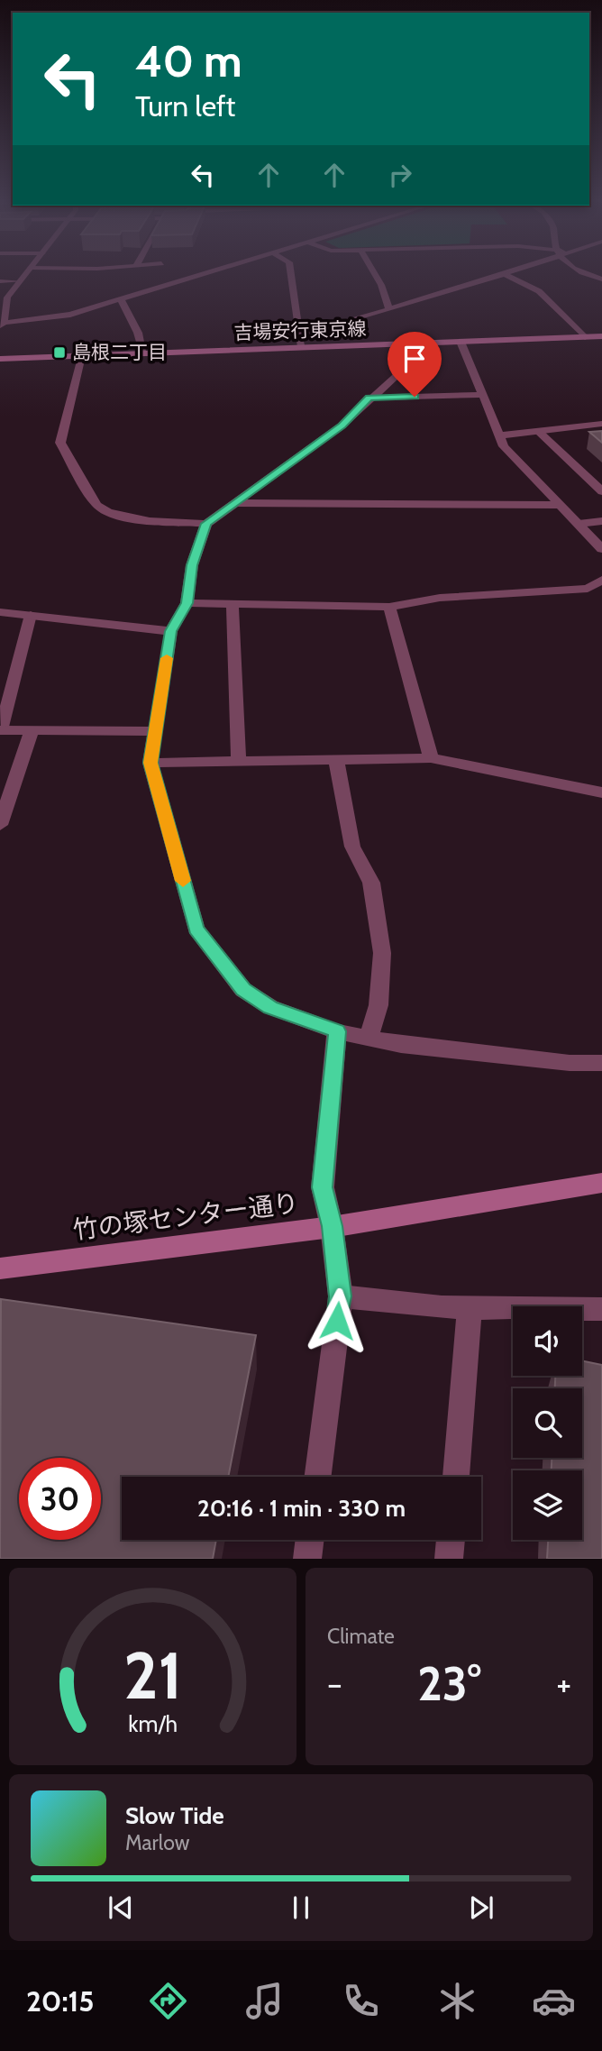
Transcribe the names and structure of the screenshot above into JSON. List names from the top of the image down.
{
  "streets": {
    "main road": ["吉場安行東京線", "竹の塚センター通り"]
  },
  "places": {
    "transit": ["島根二丁目"]
  },
  "page": {
    "turn": ["40 m", "Turn left"],
    "limit": "30",
    "trip": "20:16 · 1 min · 330 m",
    "tile": "Climate",
    "heat": ["−", "23°", "+"],
    "song": ["Slow Tide", "Marlow"],
    "tabs": "20:15",
    "gauge": ["21", "km/h"]
  }
}
